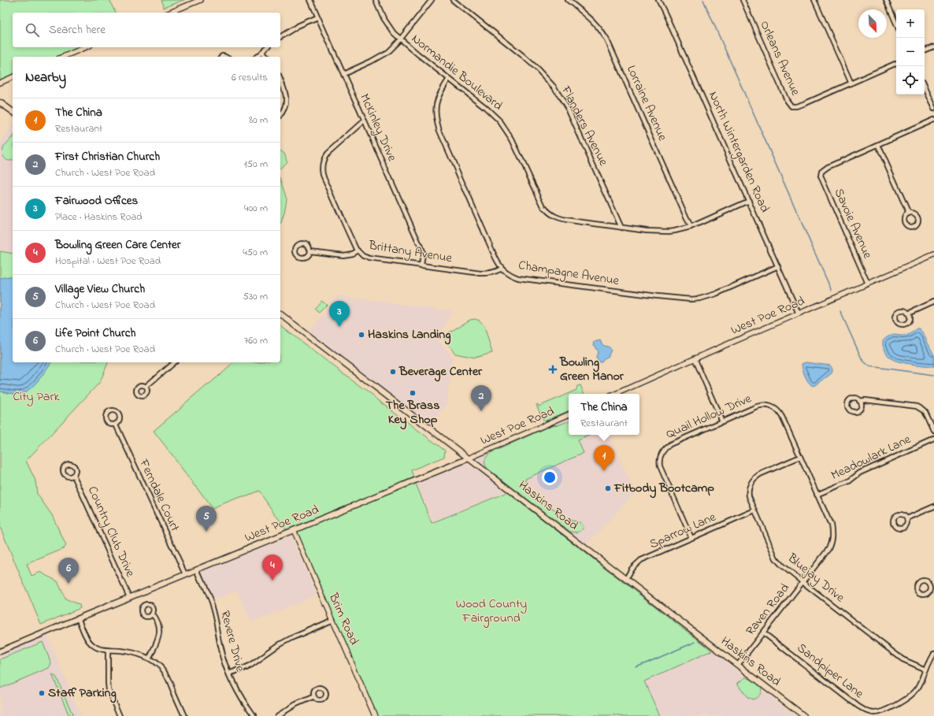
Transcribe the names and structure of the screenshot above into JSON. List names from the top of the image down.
{
  "streets": {
    "main road": ["West Poe Road", "Haskins Road"],
    "street": [
      "Orleans Avenue",
      "Normandie Boulevard",
      "Lorraine Avenue",
      "Flanders Avenue",
      "McKinley Drive",
      "North Wintergarden Road",
      "Savoie Avenue",
      "Brittany Avenue",
      "Champagne Avenue",
      "Quail Hollow Drive",
      "Meadowlark Lane",
      "Ferndale Court",
      "Sparrow Lane",
      "Country Club Drive",
      "Bluejay Drive",
      "Raven Road",
      "Brim Road",
      "Revere Drive",
      "Sandpiper Lane"
    ]
  },
  "crossings": [
    ["Normandie Boulevard", "Lorraine Avenue"],
    ["Normandie Boulevard", "Flanders Avenue"],
    ["Normandie Boulevard", "North Wintergarden Road"],
    ["Normandie Boulevard", "Champagne Avenue"],
    ["McKinley Drive", "Brittany Avenue"],
    ["North Wintergarden Road", "Champagne Avenue"],
    ["North Wintergarden Road", "West Poe Road"],
    ["Savoie Avenue", "West Poe Road"],
    ["Brittany Avenue", "Champagne Avenue"],
    ["West Poe Road", "Ferndale Court"],
    ["West Poe Road", "Haskins Road"],
    ["West Poe Road", "Country Club Drive"],
    ["West Poe Road", "Brim Road"],
    ["West Poe Road", "Revere Drive"],
    ["Quail Hollow Drive", "Meadowlark Lane"],
    ["Quail Hollow Drive", "Sparrow Lane"],
    ["Quail Hollow Drive", "Bluejay Drive"],
    ["Quail Hollow Drive", "Raven Road"],
    ["Haskins Road", "Sparrow Lane"],
    ["Haskins Road", "Raven Road"],
    ["Sparrow Lane", "Bluejay Drive"],
    ["Bluejay Drive", "Raven Road"],
    ["Bluejay Drive", "Sandpiper Lane"],
    ["Raven Road", "Sandpiper Lane"]
  ],
  "parks": ["City Park", "Wood County Fairground"],
  "places": {
    "other": [
      "Haskins Landing",
      "Beverage Center",
      "The Brass Key Shop",
      "Fitbody Bootcamp",
      "Staff Parking"
    ],
    "health": ["Bowling Green Manor"]
  },
  "north": "bottom right",
  "page": {
    "map_buttons": ["+", "−"],
    "search": "Search here",
    "heading": ["Nearby", "6 results"],
    "list": [
      {
        "mark": "1",
        "name": "The China",
        "note": "Restaurant",
        "value": "80 m"
      },
      {
        "mark": "2",
        "name": "First Christian Church",
        "note": "Church · West Poe Road",
        "value": "150 m"
      },
      {
        "mark": "3",
        "name": "Fairwood Offices",
        "note": "Place · Haskins Road",
        "value": "400 m"
      },
      {
        "mark": "4",
        "name": "Bowling Green Care Center",
        "note": "Hospital · West Poe Road",
        "value": "450 m"
      },
      {
        "mark": "5",
        "name": "Village View Church",
        "note": "Church · West Poe Road",
        "value": "530 m"
      },
      {
        "mark": "6",
        "name": "Life Point Church",
        "note": "Church · West Poe Road",
        "value": "760 m"
      }
    ],
    "pins": [
      "3",
      "2",
      "1",
      "5",
      "4",
      "6"
    ],
    "popup": ["The China", "Restaurant"]
  }
}
